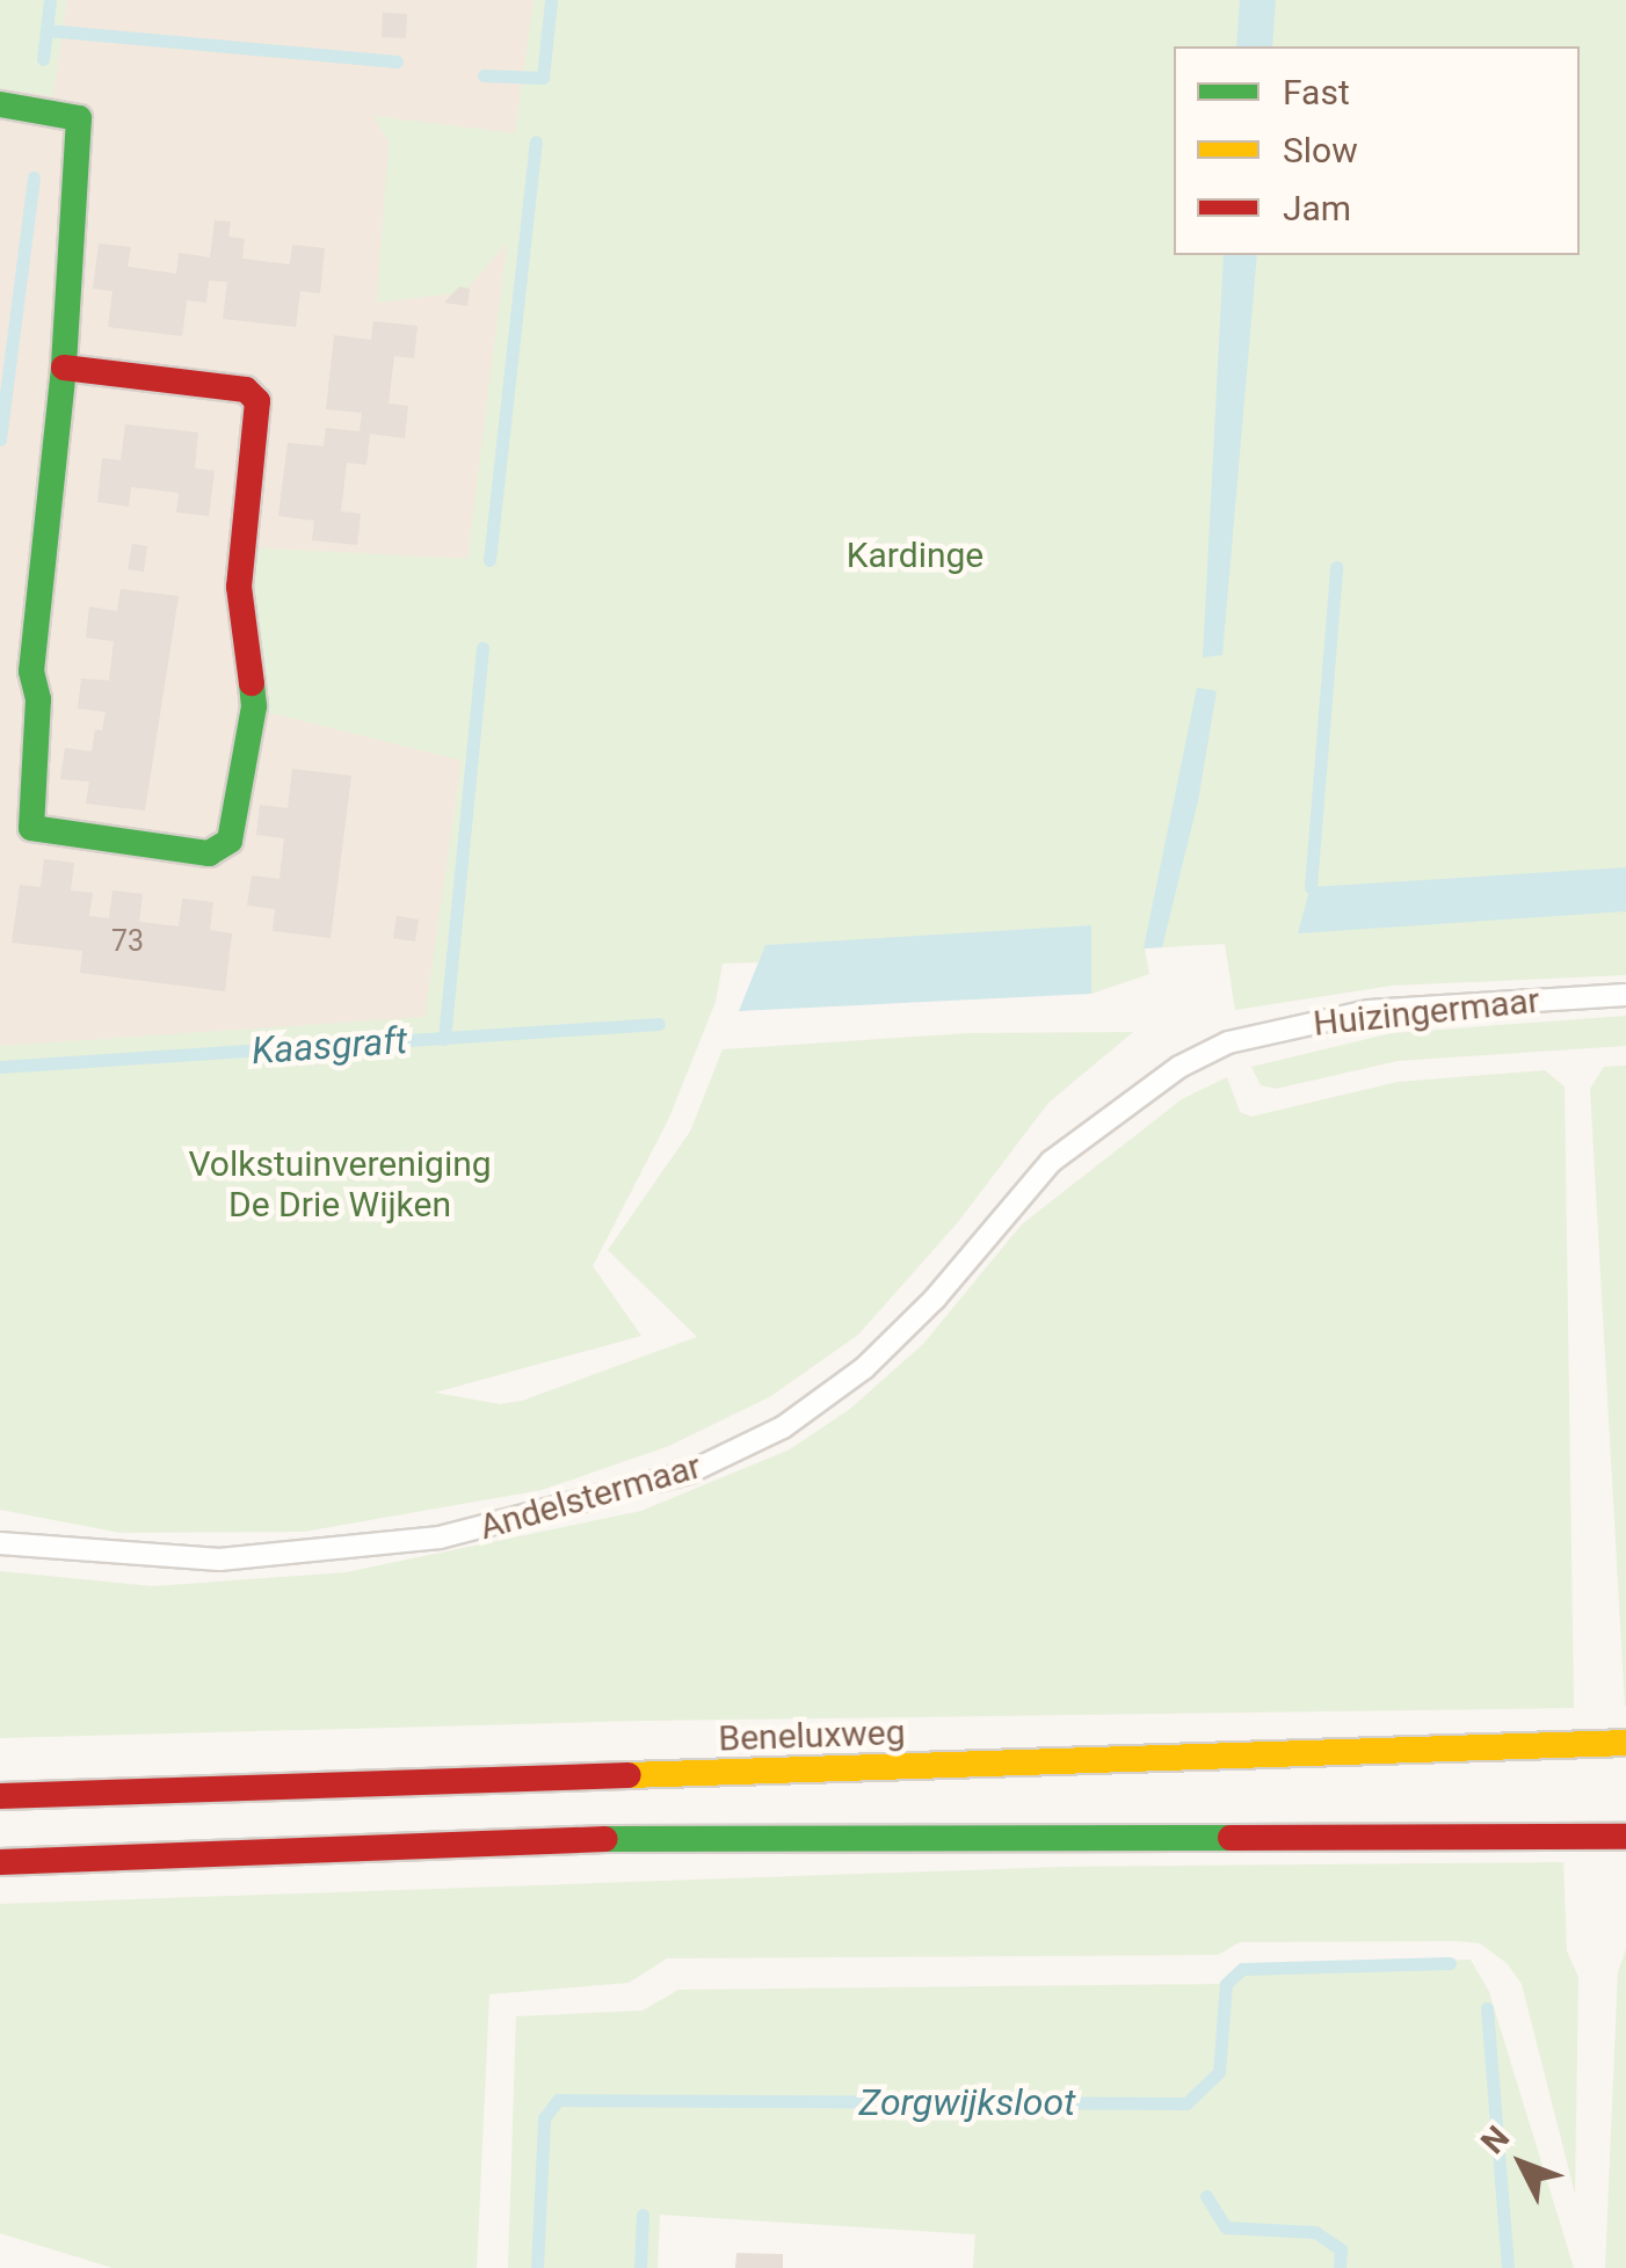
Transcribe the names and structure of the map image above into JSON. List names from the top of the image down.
{
  "streets": {
    "main road": ["Beneluxweg"],
    "lane": ["Huizingermaar", "Andelstermaar"]
  },
  "crossings": [
    ["Huizingermaar", "Andelstermaar"]
  ],
  "water": ["Kaasgraft", "Zorgwijksloot"],
  "parks": ["Kardinge", "Volkstuinvereniging De Drie Wijken"],
  "house_numbers": ["73"],
  "legend": ["Fast", "Slow", "Jam"],
  "north": "top left"
}
